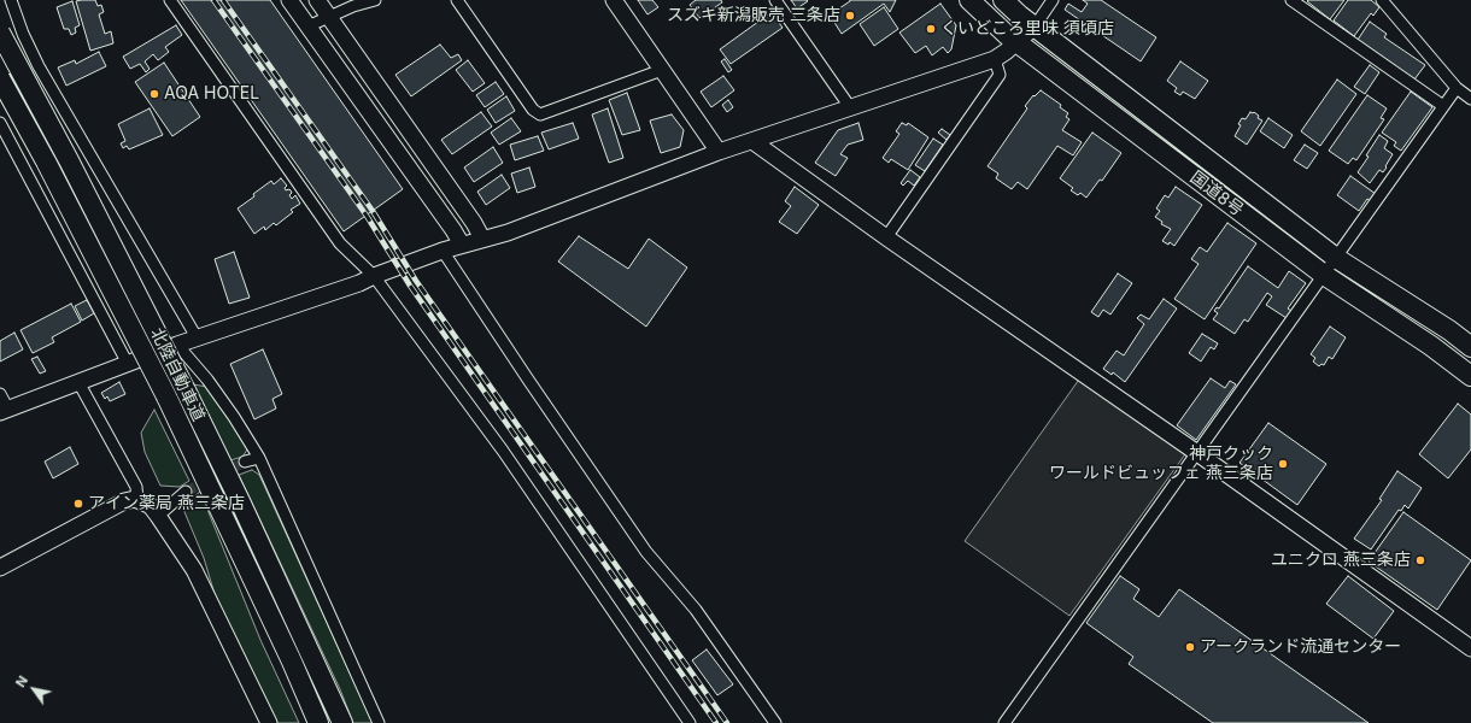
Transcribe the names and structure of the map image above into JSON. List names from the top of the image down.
{
  "streets": {
    "highway": ["国道8号", "北陸自動車道"]
  },
  "places": [
    "スズキ新潟販売 三条店",
    "くいどころ里味 須頃店",
    "AQA HOTEL",
    "神戸クック ワールドビュッフェ 燕三条店",
    "アイン薬局 燕三条店",
    "ユニクロ 燕三条店",
    "アークランド流通センター"
  ],
  "north": "top left"
}
